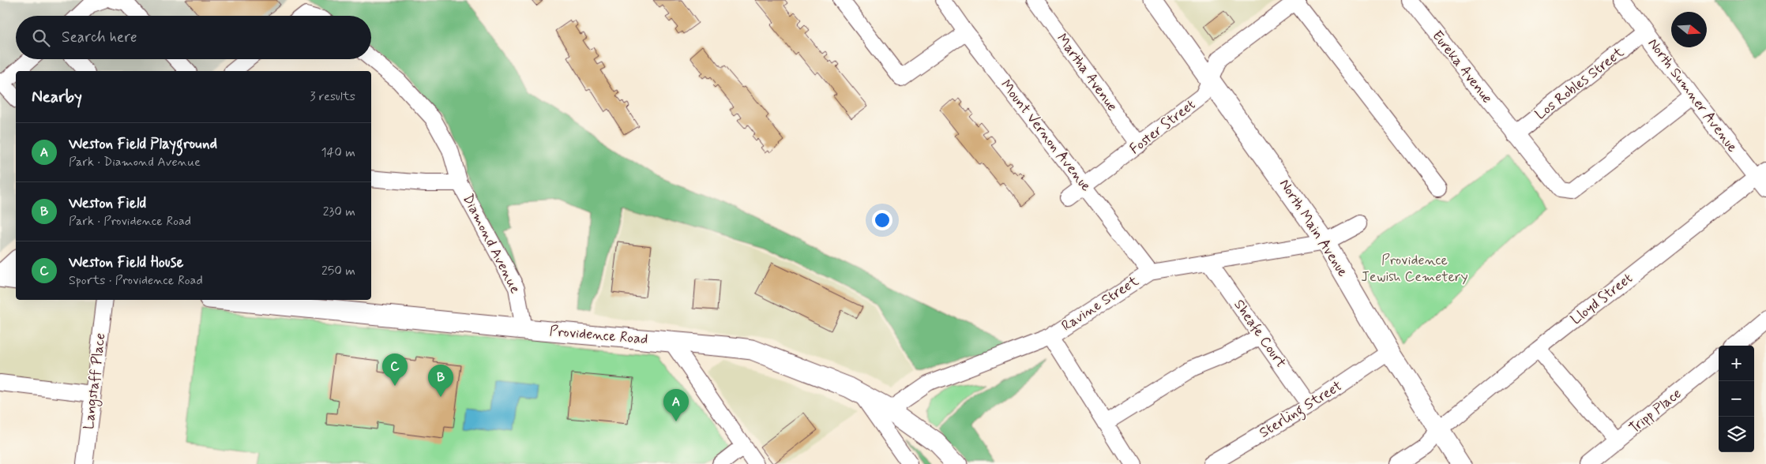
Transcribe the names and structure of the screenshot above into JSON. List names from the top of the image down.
{
  "streets": {
    "main road": ["North Main Avenue", "Providence Road"],
    "street": [
      "Eureka Avenue",
      "Martha Avenue",
      "Los Robles Street",
      "North Sumner Avenue",
      "Foster Street",
      "Mount Vernon Avenue",
      "Diamond Avenue",
      "Lloyd Street",
      "Ravine Street",
      "Sheafe Court",
      "Langstaff Place",
      "Sterling Street",
      "Tripp Place"
    ]
  },
  "crossings": [
    ["Eureka Avenue", "Los Robles Street"],
    ["Eureka Avenue", "North Sumner Avenue"],
    ["Martha Avenue", "Foster Street"],
    ["Los Robles Street", "North Sumner Avenue"],
    ["North Sumner Avenue", "Lloyd Street"],
    ["Foster Street", "Mount Vernon Avenue"],
    ["Foster Street", "North Main Avenue"],
    ["Mount Vernon Avenue", "Ravine Street"],
    ["North Main Avenue", "Lloyd Street"],
    ["North Main Avenue", "Ravine Street"],
    ["North Main Avenue", "Sterling Street"],
    ["Diamond Avenue", "Providence Road"],
    ["Ravine Street", "Sheafe Court"],
    ["Ravine Street", "Providence Road"],
    ["Sheafe Court", "Sterling Street"]
  ],
  "parks": ["Providence Jewish Cemetery"],
  "north": "right",
  "page": {
    "search": "Search here",
    "heading": ["Nearby", "3 results"],
    "list": [
      {
        "mark": "A",
        "name": "Weston Field Playground",
        "note": "Park · Diamond Avenue",
        "value": "140 m"
      },
      {
        "mark": "B",
        "name": "Weston Field",
        "note": "Park · Providence Road",
        "value": "230 m"
      },
      {
        "mark": "C",
        "name": "Weston Field House",
        "note": "Sports · Providence Road",
        "value": "250 m"
      }
    ],
    "map_buttons": ["+", "−"],
    "pins": ["C", "B", "A"]
  }
}
